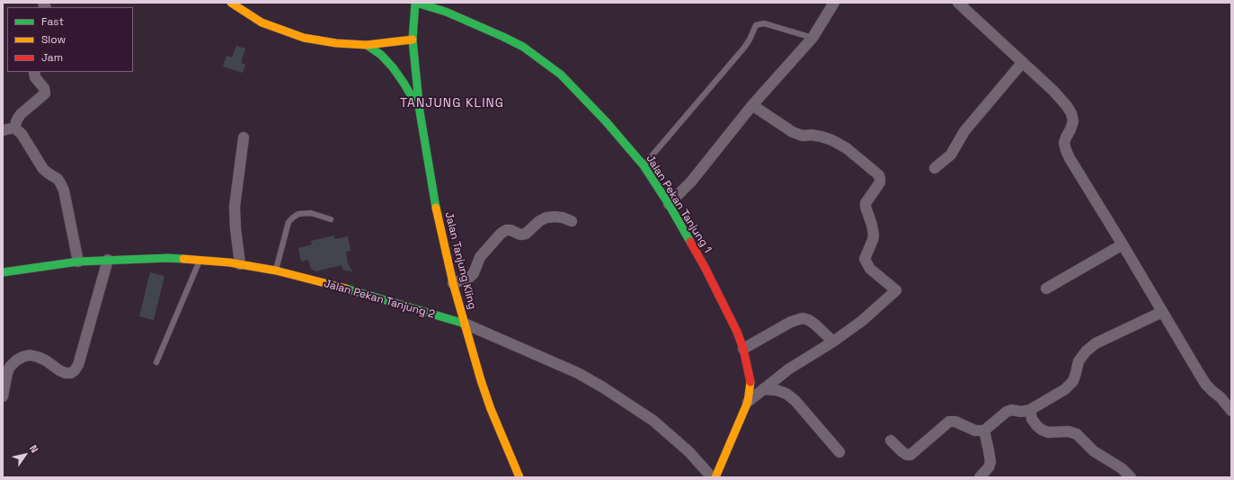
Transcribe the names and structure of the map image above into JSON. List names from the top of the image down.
{
  "streets": {
    "main road": ["Jalan Pekan Tanjung 1", "Jalan Tanjung Kling", "Jalan Pekan Tanjung 2"]
  },
  "crossings": [
    ["Jalan Pekan Tanjung 1", "Jalan Tanjung Kling"],
    ["Jalan Tanjung Kling", "Jalan Pekan Tanjung 2"]
  ],
  "districts": ["TANJUNG KLING"],
  "legend": ["Fast", "Slow", "Jam"],
  "north": "top right"
}
